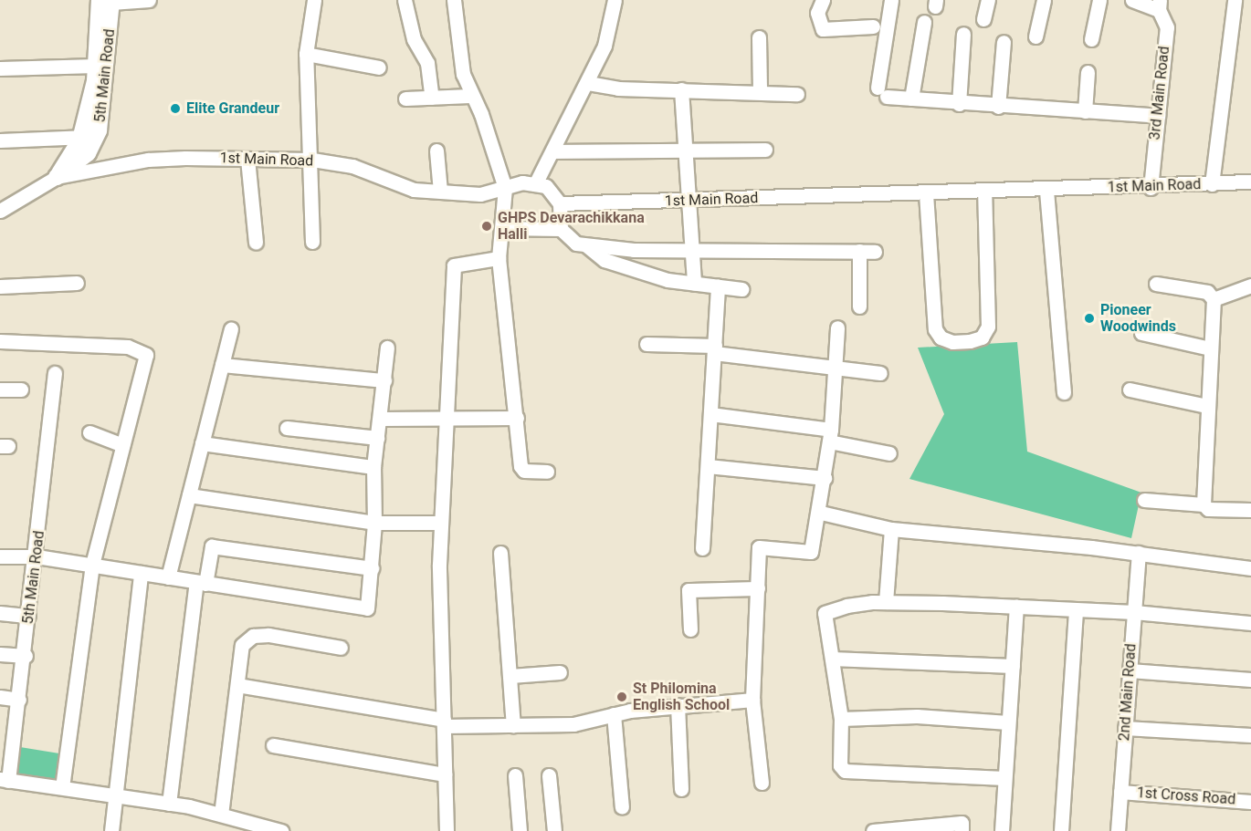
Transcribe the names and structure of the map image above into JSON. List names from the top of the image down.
{
  "streets": {
    "main road": ["5th Main Road"],
    "street": [
      "3rd Main Road",
      "1st Main Road",
      "2nd Main Road",
      "1st Cross Road"
    ]
  },
  "crossings": [
    ["5th Main Road", "1st Main Road"],
    ["3rd Main Road", "1st Main Road"],
    ["2nd Main Road", "1st Cross Road"]
  ],
  "places": [
    "Elite Grandeur",
    "GHPS Devarachikkana Halli",
    "Pioneer Woodwinds",
    "St Philomina English School"
  ]
}
